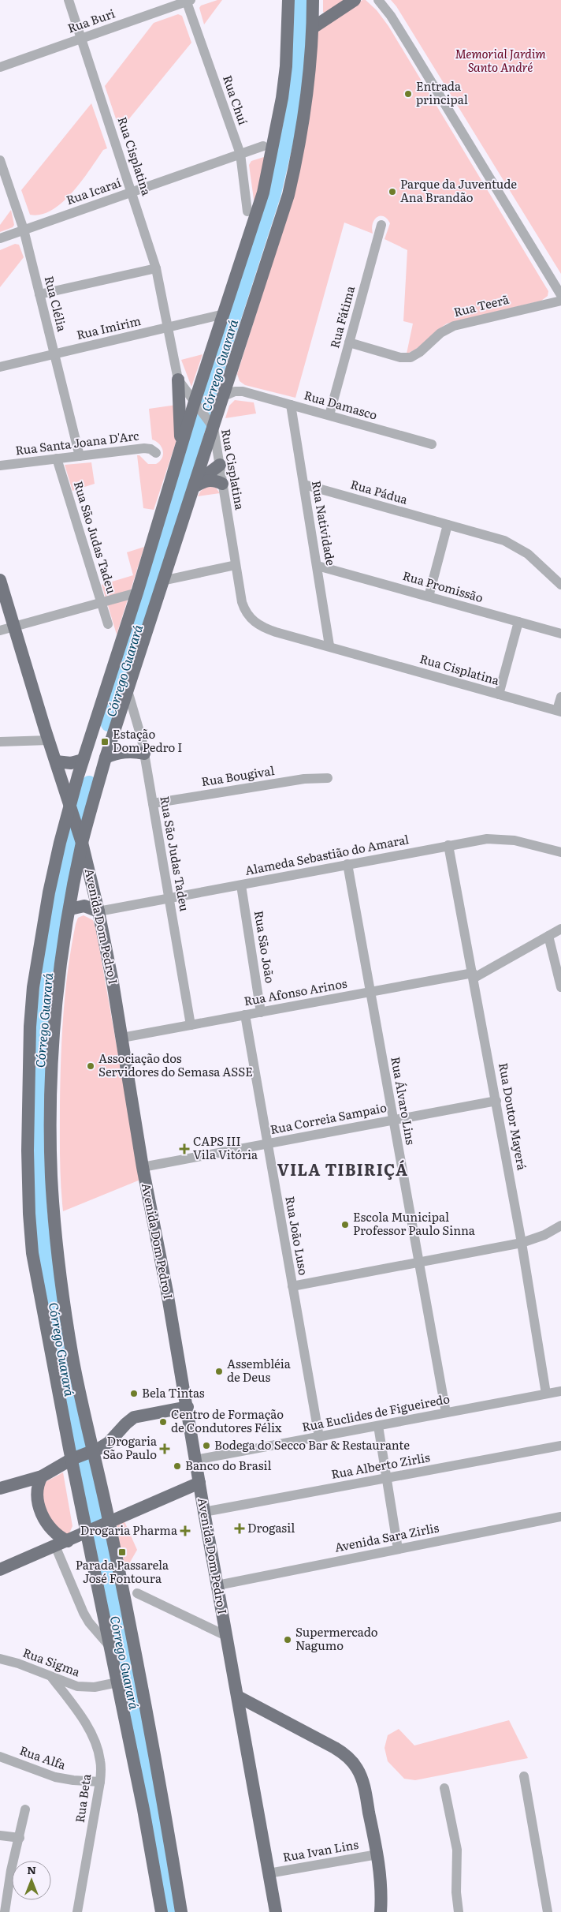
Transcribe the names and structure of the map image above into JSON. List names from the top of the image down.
{
  "streets": {
    "main road": ["Avenida Dom Pedro I"],
    "street": [
      "Rua Buri",
      "Rua Chuí",
      "Rua Cisplatina",
      "Rua Icaraí",
      "Rua Clélia",
      "Rua Teerã",
      "Rua Fátima",
      "Rua Imirim",
      "Rua Damasco",
      "Rua Santa Joana D'Arc",
      "Rua Pádua",
      "Rua Natividade",
      "Rua São Judas Tadeu",
      "Rua Promissão",
      "Rua Bougival",
      "Alameda Sebastião do Amaral",
      "Rua São João",
      "Rua Afonso Arinos",
      "Rua Álvaro Lins",
      "Rua Doutor Mayerá",
      "Rua Correia Sampaio",
      "Rua João Luso",
      "Rua Euclides de Figueiredo",
      "Rua Alberto Zirlis",
      "Avenida Sara Zirlis",
      "Rua Sigma",
      "Rua Alfa",
      "Rua Beta",
      "Rua Ivan Lins"
    ]
  },
  "crossings": [
    ["Rua Buri", "Rua Chuí"],
    ["Rua Buri", "Rua Cisplatina"],
    ["Rua Chuí", "Rua Icaraí"],
    ["Rua Cisplatina", "Rua Icaraí"],
    ["Rua Cisplatina", "Rua Imirim"],
    ["Rua Cisplatina", "Rua Natividade"],
    ["Rua Icaraí", "Rua Clélia"],
    ["Rua Clélia", "Rua Imirim"],
    ["Rua Clélia", "Rua Santa Joana D'Arc"],
    ["Rua Teerã", "Rua Fátima"],
    ["Rua Fátima", "Rua Damasco"],
    ["Rua Damasco", "Rua Natividade"],
    ["Rua Santa Joana D'Arc", "Rua São Judas Tadeu"],
    ["Rua Pádua", "Rua Natividade"],
    ["Rua Natividade", "Rua Promissão"],
    ["Rua São Judas Tadeu", "Rua Bougival"],
    ["Rua São Judas Tadeu", "Alameda Sebastião do Amaral"],
    ["Rua São Judas Tadeu", "Rua Afonso Arinos"],
    ["Alameda Sebastião do Amaral", "Avenida Dom Pedro I"],
    ["Alameda Sebastião do Amaral", "Rua São João"],
    ["Alameda Sebastião do Amaral", "Rua Álvaro Lins"],
    ["Alameda Sebastião do Amaral", "Rua Doutor Mayerá"],
    ["Avenida Dom Pedro I", "Rua Afonso Arinos"],
    ["Avenida Dom Pedro I", "Rua Correia Sampaio"],
    ["Avenida Dom Pedro I", "Rua Euclides de Figueiredo"],
    ["Avenida Dom Pedro I", "Rua Alberto Zirlis"],
    ["Avenida Dom Pedro I", "Avenida Sara Zirlis"],
    ["Avenida Dom Pedro I", "Rua Ivan Lins"],
    ["Rua São João", "Rua Afonso Arinos"],
    ["Rua Afonso Arinos", "Rua Álvaro Lins"],
    ["Rua Afonso Arinos", "Rua Doutor Mayerá"],
    ["Rua Afonso Arinos", "Rua João Luso"],
    ["Rua Álvaro Lins", "Rua Correia Sampaio"],
    ["Rua Álvaro Lins", "Rua Euclides de Figueiredo"],
    ["Rua Doutor Mayerá", "Rua Correia Sampaio"],
    ["Rua Doutor Mayerá", "Rua Euclides de Figueiredo"],
    ["Rua Correia Sampaio", "Rua João Luso"],
    ["Rua João Luso", "Rua Euclides de Figueiredo"],
    ["Rua Sigma", "Rua Beta"],
    ["Rua Alfa", "Rua Beta"]
  ],
  "districts": ["VILA TIBIRIÇÁ"],
  "water": ["Córrego Guarará"],
  "parks": ["Memorial Jardim Santo André"],
  "places": {
    "other": [
      "Entrada principal",
      "Parque da Juventude Ana Brandão",
      "Associação dos Servidores do Semasa ASSE",
      "Escola Municipal Professor Paulo Sinna",
      "Assembléia de Deus",
      "Bela Tintas",
      "Centro de Formação de Condutores Félix",
      "Bodega do Secco Bar & Restaurante",
      "Banco do Brasil",
      "Supermercado Nagumo"
    ],
    "transit": ["Estação Dom Pedro I", "Parada Passarela José Fontoura"],
    "health": [
      "CAPS III Vila Vitória",
      "Drogaria São Paulo",
      "Drogasil",
      "Drogaria Pharma"
    ]
  },
  "north": "top"
}
